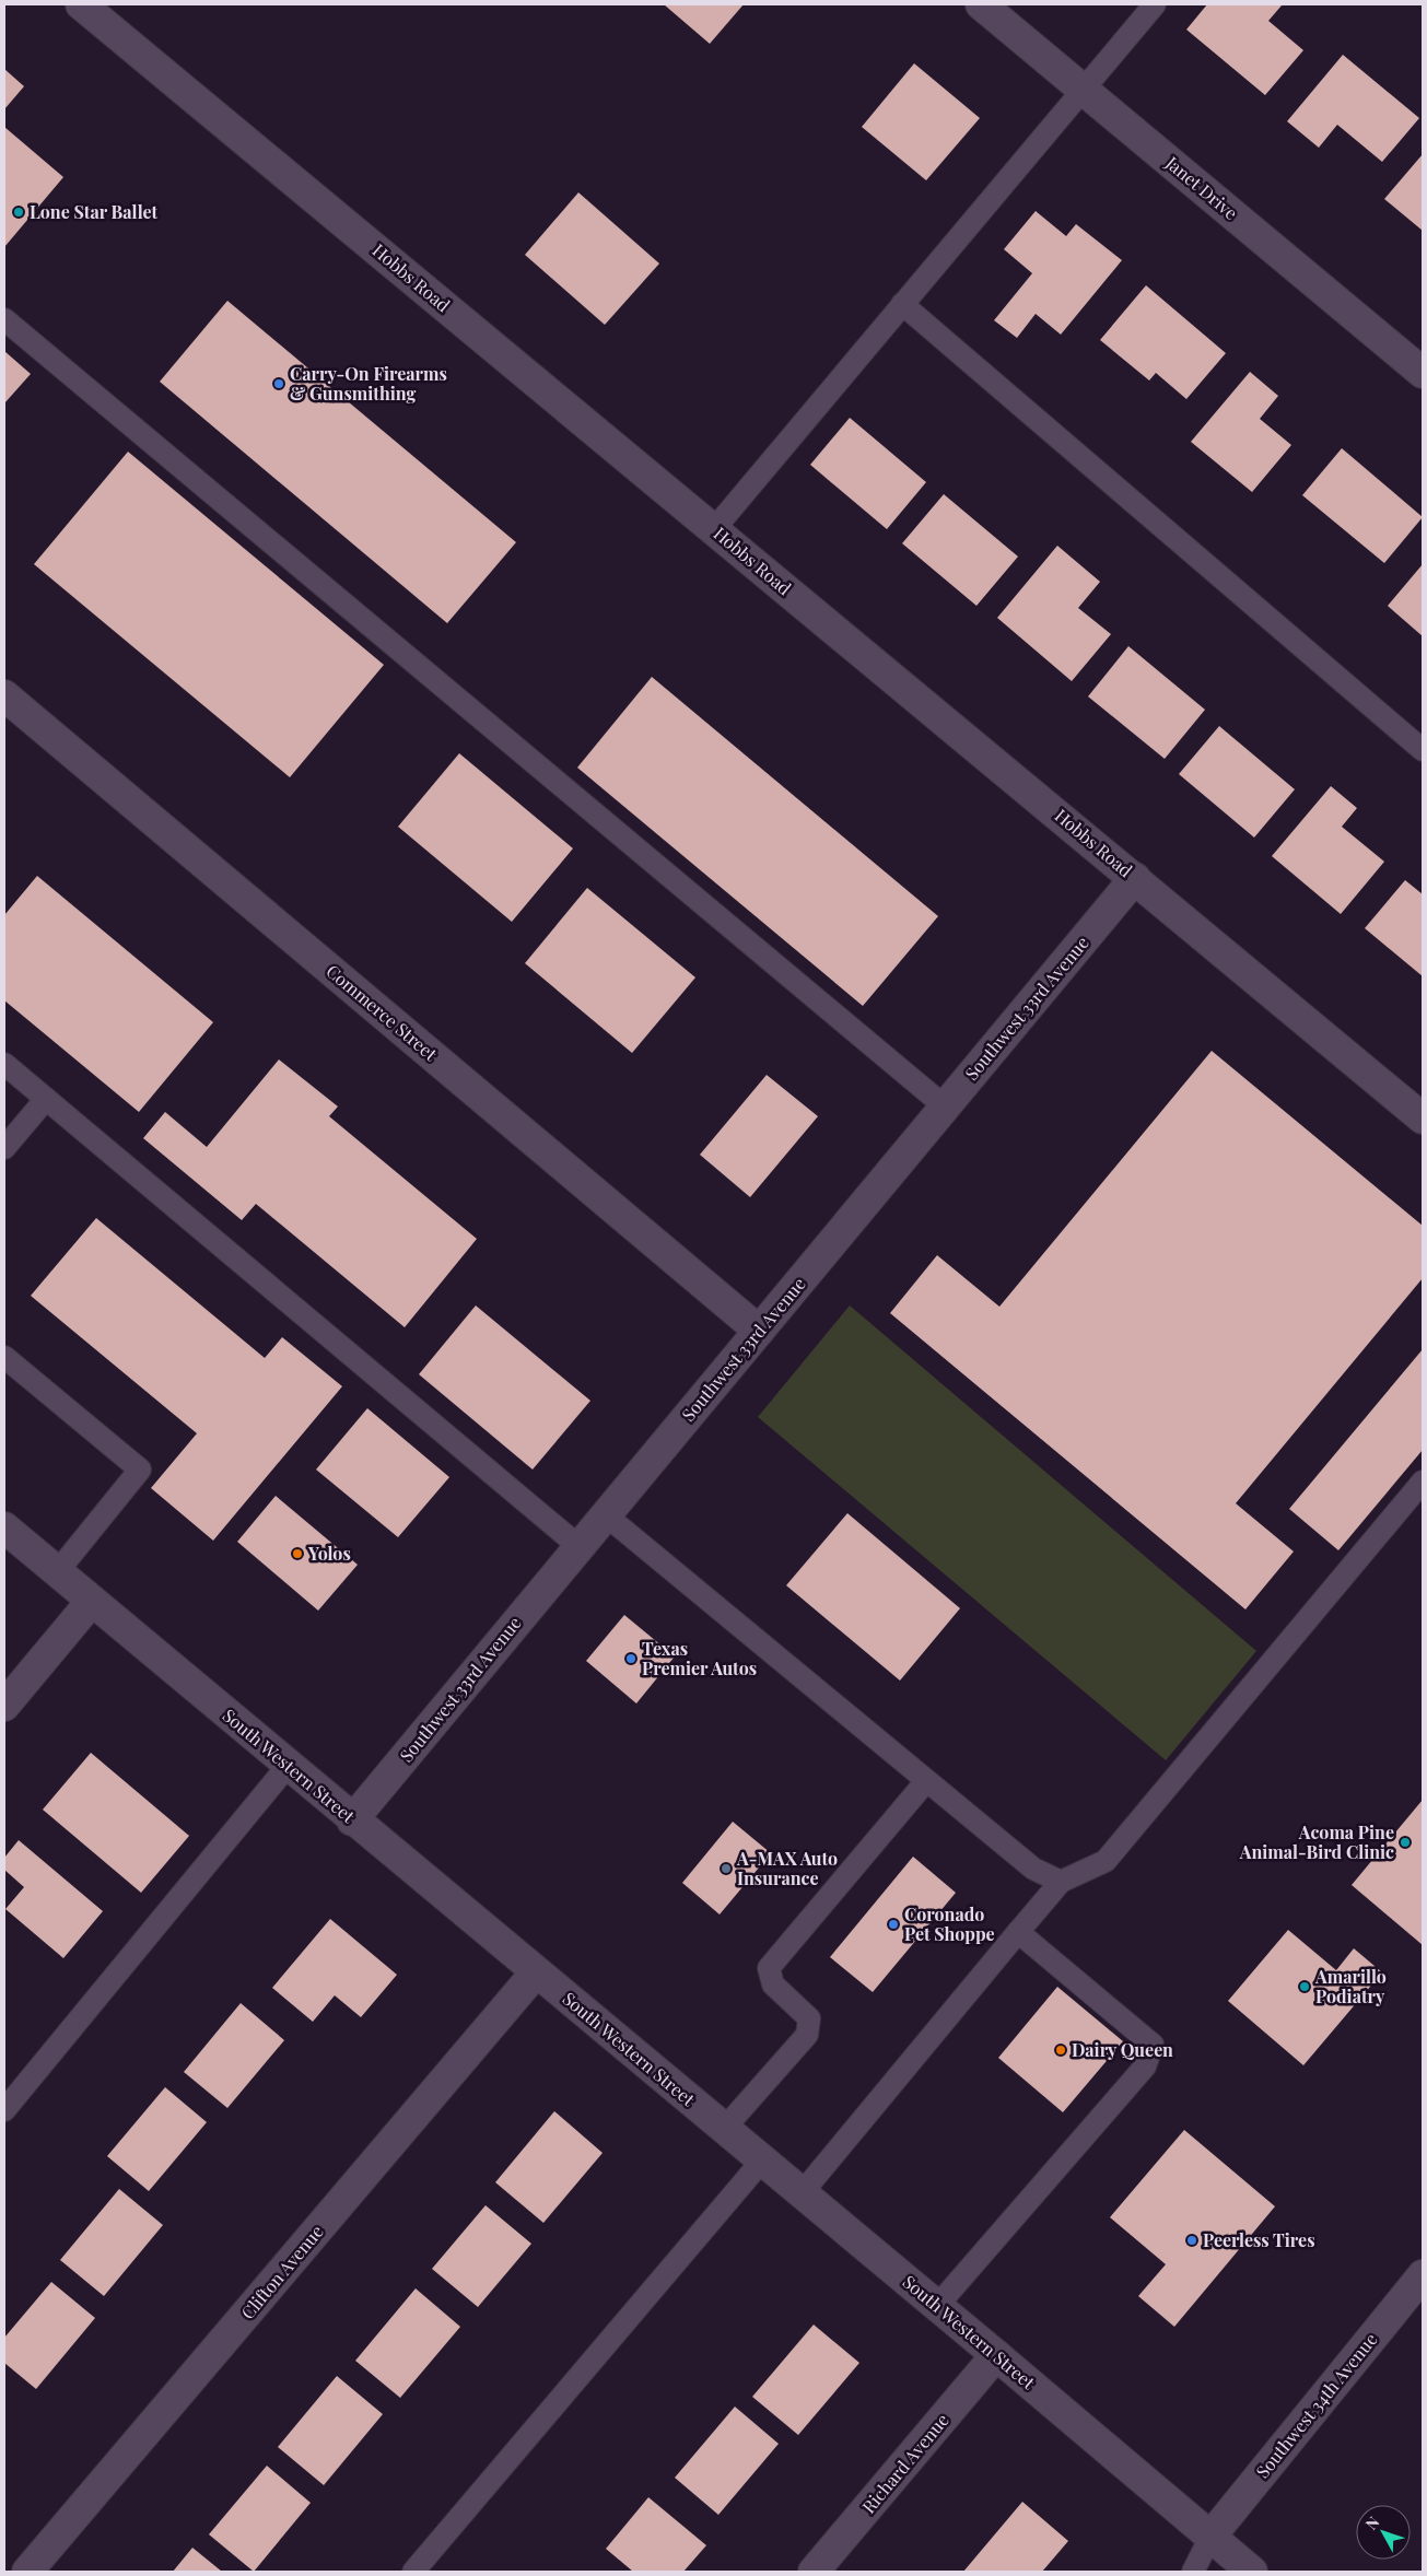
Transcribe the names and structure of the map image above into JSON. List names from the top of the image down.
{
  "streets": {
    "street": [
      "Janet Drive",
      "Hobbs Road",
      "Southwest 33rd Avenue",
      "Commerce Street",
      "South Western Street",
      "Clifton Avenue",
      "Southwest 34th Avenue",
      "Richard Avenue"
    ]
  },
  "crossings": [
    ["Hobbs Road", "Southwest 33rd Avenue"],
    ["Southwest 33rd Avenue", "Commerce Street"],
    ["Southwest 33rd Avenue", "South Western Street"],
    ["South Western Street", "Clifton Avenue"],
    ["South Western Street", "Southwest 34th Avenue"],
    ["South Western Street", "Richard Avenue"]
  ],
  "places": [
    "Lone Star Ballet",
    "Carry-On Firearms & Gunsmithing",
    "Yolos",
    "Texas Premier Autos",
    "Acoma Pine Animal-Bird Clinic",
    "A-MAX Auto Insurance",
    "Coronado Pet Shoppe",
    "Amarillo Podiatry",
    "Dairy Queen",
    "Peerless Tires"
  ],
  "north": "top left"
}
